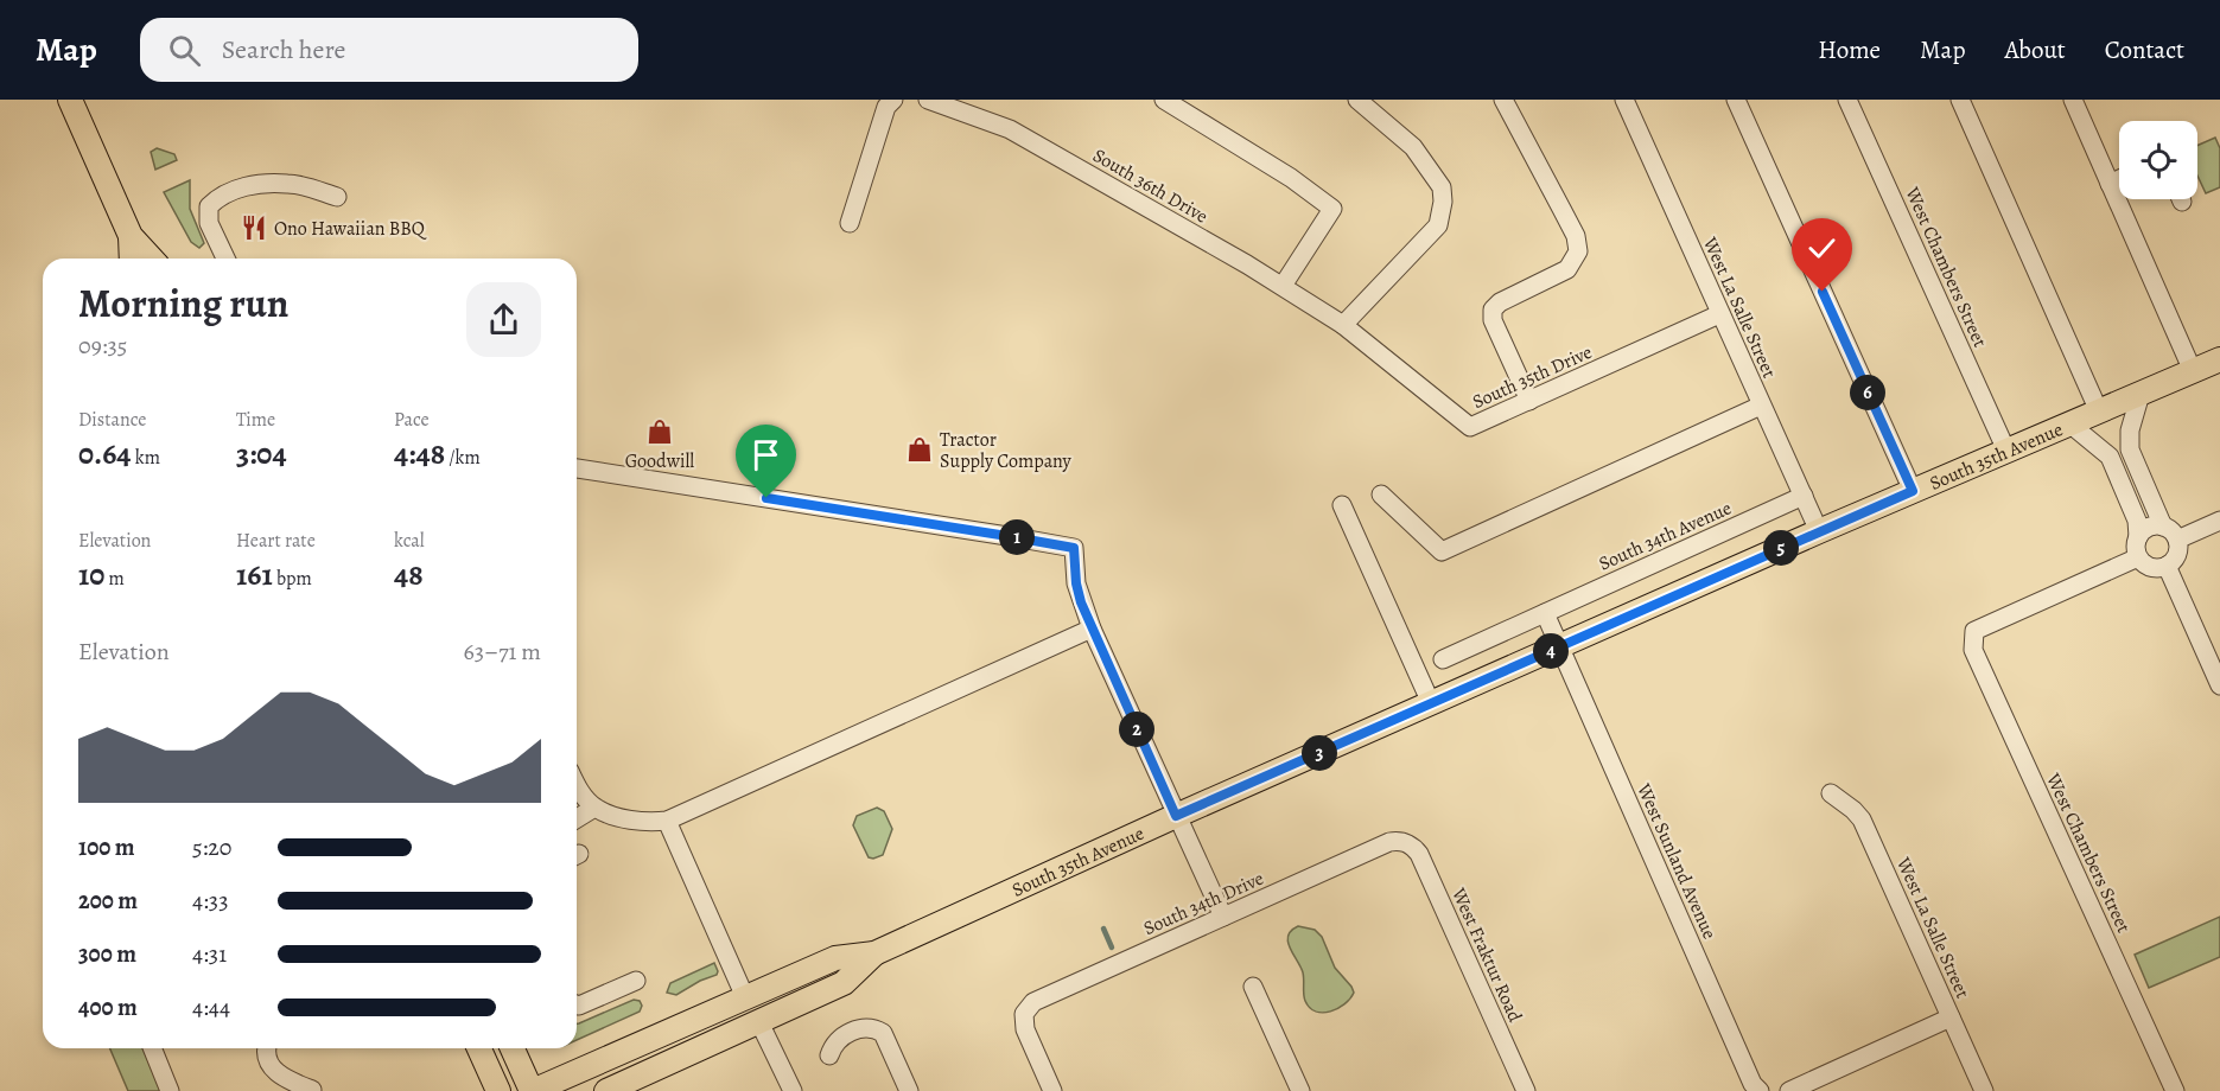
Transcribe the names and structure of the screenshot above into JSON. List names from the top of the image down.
{
  "streets": {
    "main road": ["South 35th Avenue"],
    "street": [
      "South 36th Drive",
      "West Chambers Street",
      "West La Salle Street",
      "South 35th Drive",
      "South 34th Avenue",
      "West Sunland Avenue",
      "South 34th Drive",
      "West Fraktur Road"
    ]
  },
  "crossings": [
    ["South 36th Drive", "South 35th Drive"],
    ["West Chambers Street", "South 35th Avenue"],
    ["West La Salle Street", "South 35th Drive"],
    ["West La Salle Street", "South 35th Avenue"],
    ["West La Salle Street", "South 34th Avenue"],
    ["South 35th Avenue", "West Sunland Avenue"],
    ["South 34th Drive", "West Fraktur Road"]
  ],
  "places": {
    "restaurant": ["Ono Hawaiian BBQ"],
    "shop": ["Goodwill", "Tractor Supply Company"]
  },
  "page": {
    "header": "Map",
    "search": "Search here",
    "nav": [
      "Home",
      "Map",
      "About",
      "Contact"
    ],
    "heading": ["Morning run", "09:35"],
    "pins": [
      "6",
      "1",
      "5",
      "4",
      "2",
      "3"
    ],
    "stats": [
      ["Distance", "0.64 km"],
      ["Time", "3:04"],
      ["Pace", "4:48 /km"],
      ["Elevation", "10 m"],
      ["Heart rate", "161 bpm"],
      ["kcal", "48"]
    ],
    "chart": ["Elevation", "63–71 m"],
    "list": [
      {
        "name": "100 m",
        "note": "5:20"
      },
      {
        "name": "200 m",
        "note": "4:33"
      },
      {
        "name": "300 m",
        "note": "4:31"
      },
      {
        "name": "400 m",
        "note": "4:44"
      }
    ]
  }
}
